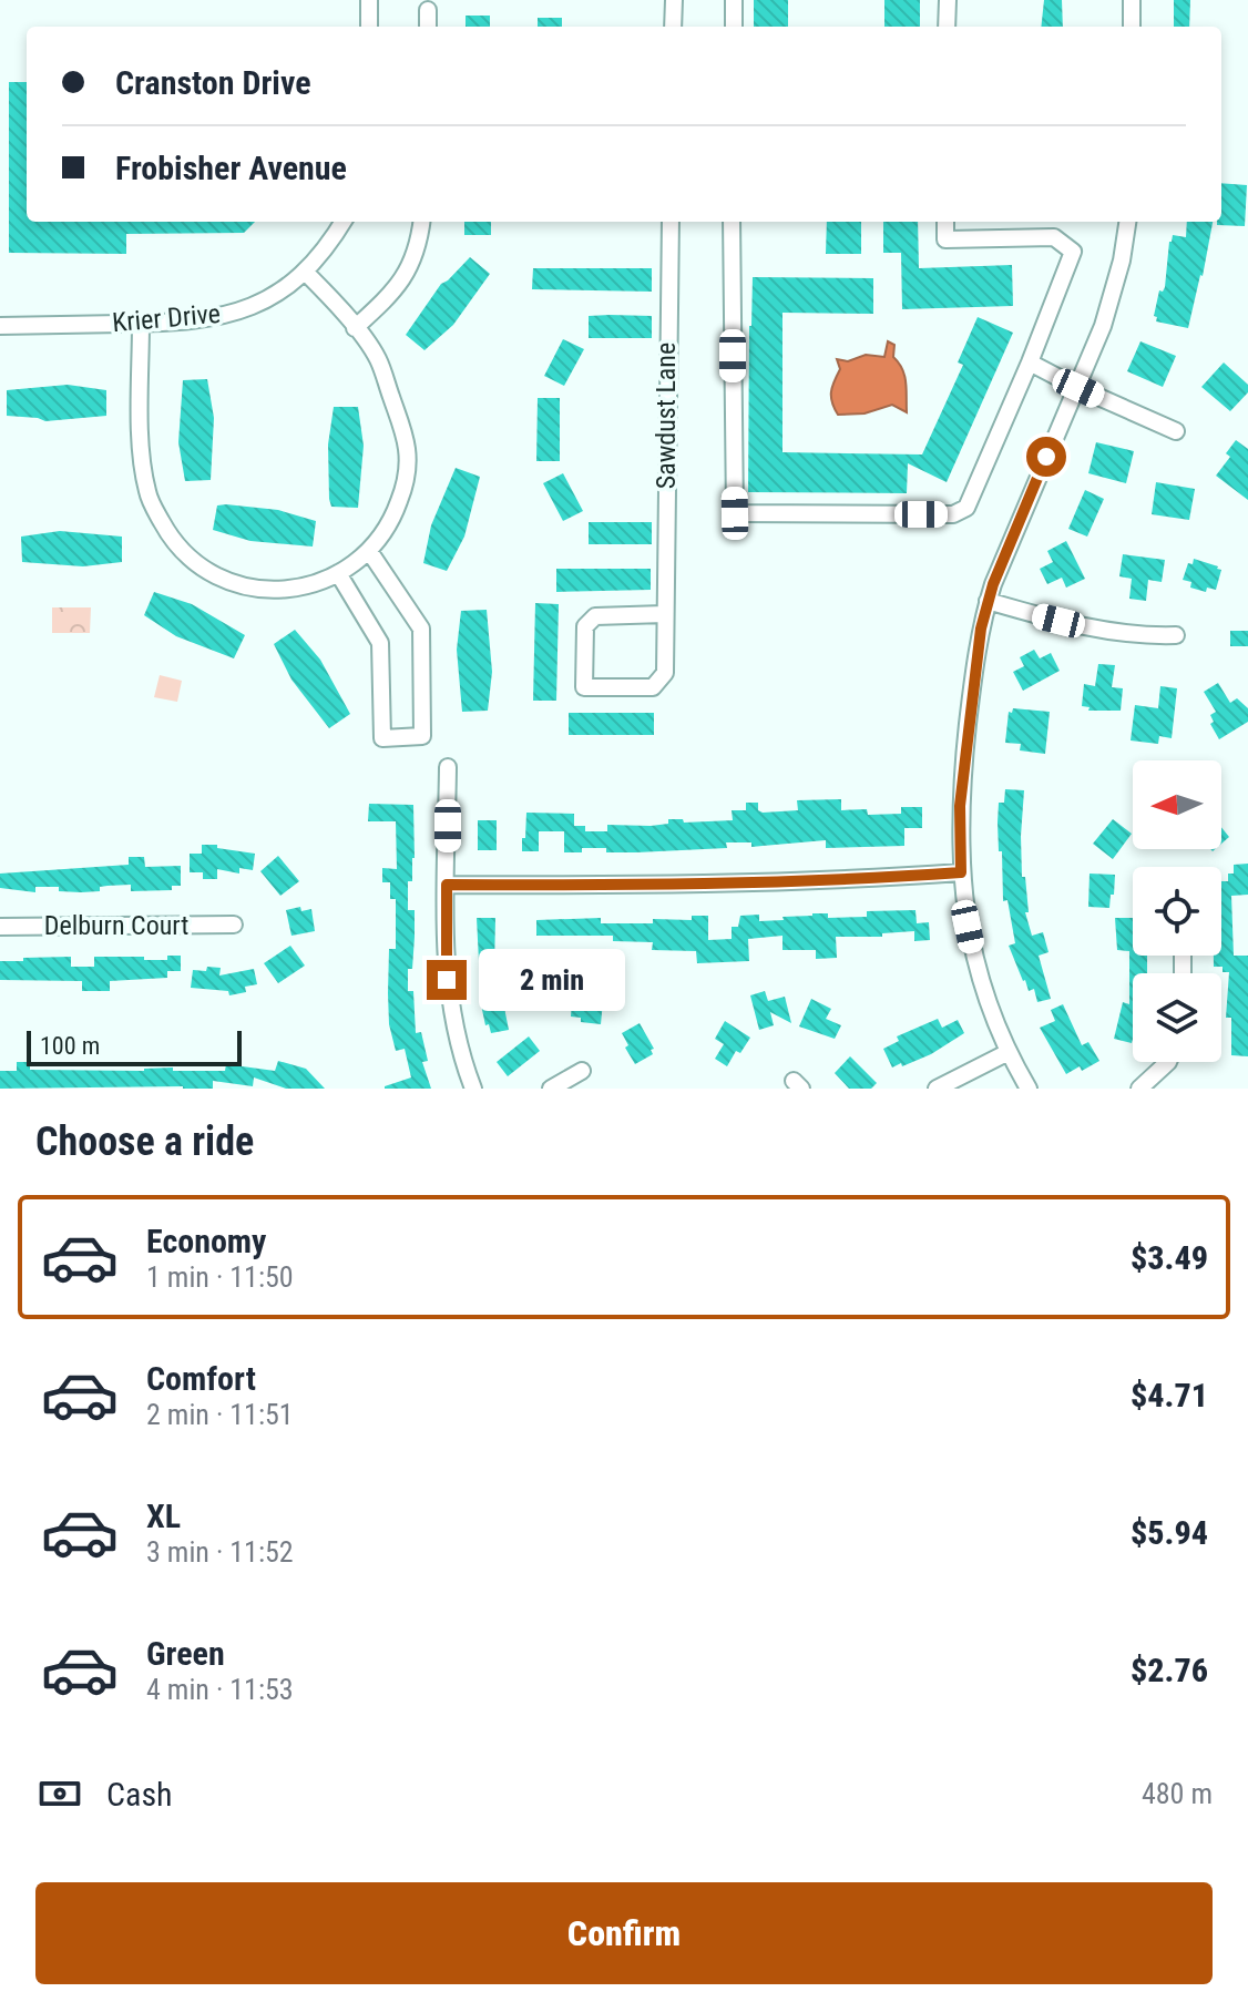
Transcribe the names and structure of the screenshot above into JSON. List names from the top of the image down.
{
  "streets": {
    "street": ["Krier Drive", "Sawdust Lane", "Delburn Court"]
  },
  "scale_bar": "100 m",
  "north": "left",
  "page": {
    "banner": ["Cranston Drive", "Frobisher Avenue"],
    "bubble": "2 min",
    "scale": "100 m",
    "heading": "Choose a ride",
    "list": [
      {
        "name": "Economy",
        "note": "1 min · 11:50",
        "value": "$3.49"
      },
      {
        "name": "Comfort",
        "note": "2 min · 11:51",
        "value": "$4.71"
      },
      {
        "name": "XL",
        "note": "3 min · 11:52",
        "value": "$5.94"
      },
      {
        "name": "Green",
        "note": "4 min · 11:53",
        "value": "$2.76"
      }
    ],
    "pay": ["Cash", "480 m"],
    "buttons": "Confirm"
  }
}
